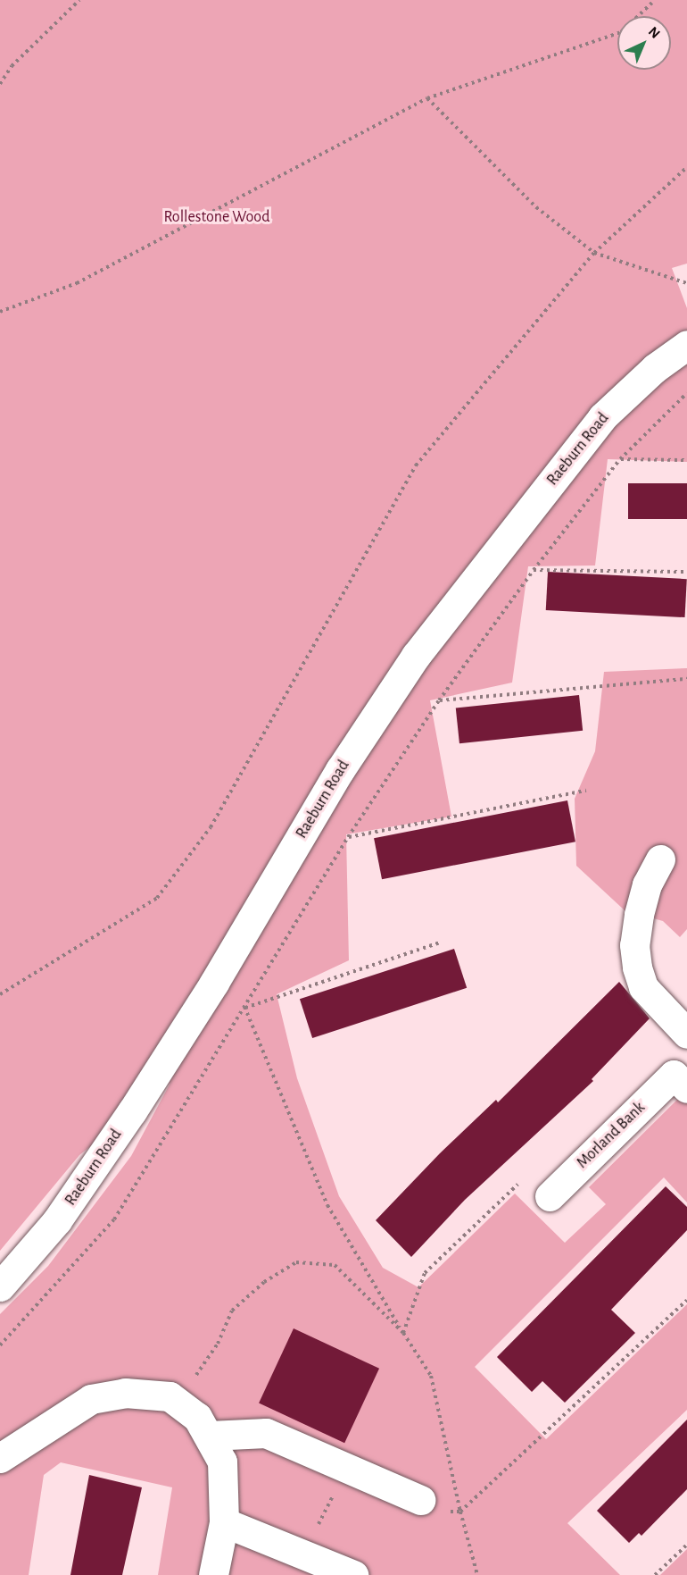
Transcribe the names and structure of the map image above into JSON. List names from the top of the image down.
{
  "streets": {
    "street": ["Raeburn Road", "Morland Bank"]
  },
  "parks": ["Rollestone Wood"],
  "north": "top right"
}
